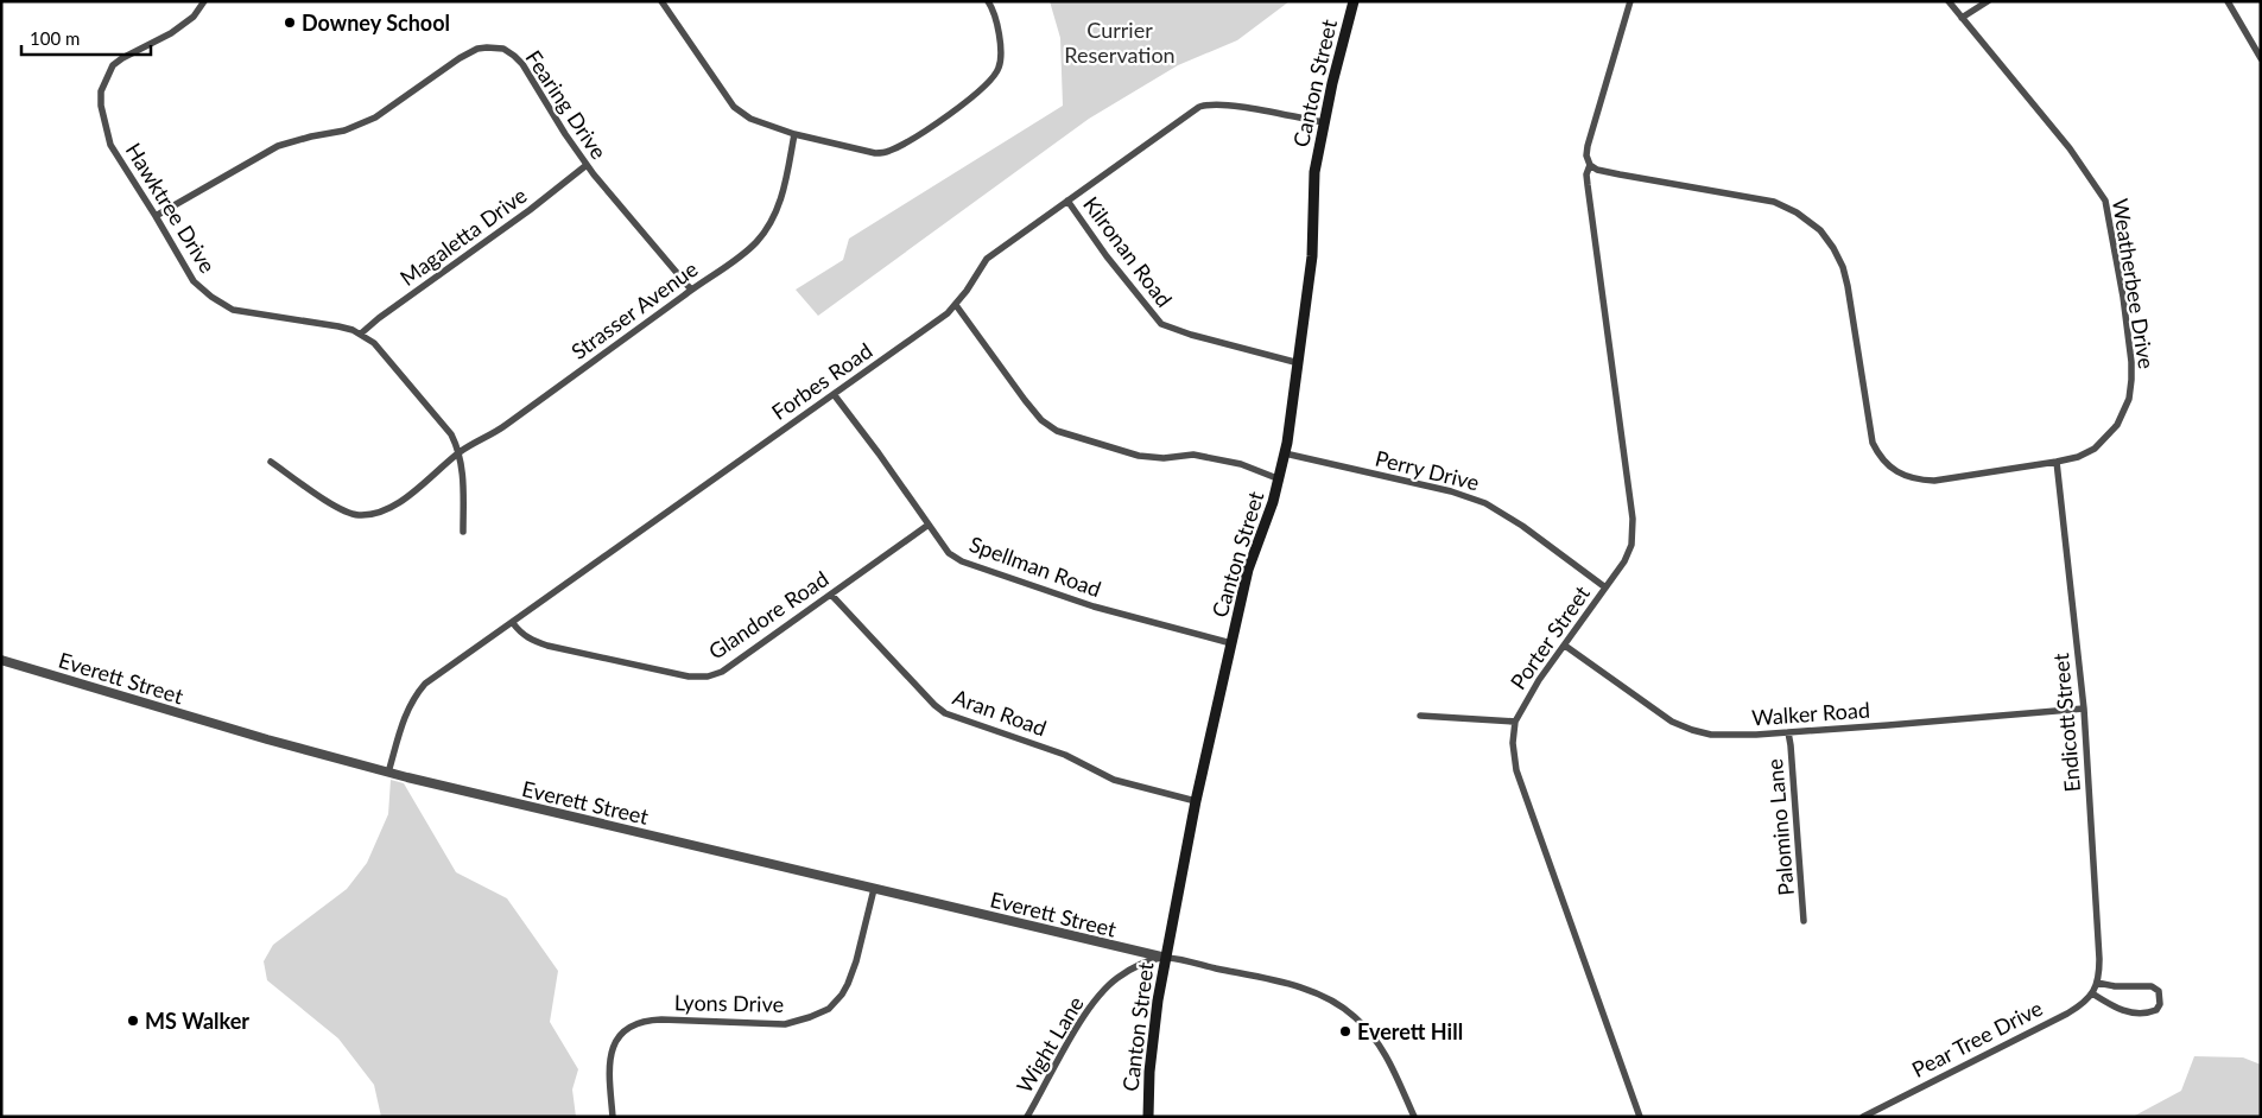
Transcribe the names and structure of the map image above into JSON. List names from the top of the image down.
{
  "streets": {
    "main road": ["Canton Street"],
    "street": [
      "Fearing Drive",
      "Hawktree Drive",
      "Magaletta Drive",
      "Kilronan Road",
      "Weatherbee Drive",
      "Strasser Avenue",
      "Forbes Road",
      "Perry Drive",
      "Spellman Road",
      "Glandore Road",
      "Porter Street",
      "Everett Street",
      "Aran Road",
      "Walker Road",
      "Endicott Street",
      "Palomino Lane",
      "Lyons Drive",
      "Pear Tree Drive",
      "Wight Lane"
    ]
  },
  "crossings": [
    ["Canton Street", "Kilronan Road"],
    ["Canton Street", "Forbes Road"],
    ["Canton Street", "Perry Drive"],
    ["Canton Street", "Spellman Road"],
    ["Canton Street", "Everett Street"],
    ["Canton Street", "Aran Road"],
    ["Canton Street", "Wight Lane"],
    ["Fearing Drive", "Hawktree Drive"],
    ["Fearing Drive", "Magaletta Drive"],
    ["Fearing Drive", "Strasser Avenue"],
    ["Hawktree Drive", "Magaletta Drive"],
    ["Hawktree Drive", "Strasser Avenue"],
    ["Kilronan Road", "Forbes Road"],
    ["Weatherbee Drive", "Porter Street"],
    ["Weatherbee Drive", "Endicott Street"],
    ["Forbes Road", "Spellman Road"],
    ["Forbes Road", "Glandore Road"],
    ["Forbes Road", "Everett Street"],
    ["Perry Drive", "Porter Street"],
    ["Spellman Road", "Glandore Road"],
    ["Glandore Road", "Aran Road"],
    ["Porter Street", "Walker Road"],
    ["Everett Street", "Lyons Drive"],
    ["Everett Street", "Wight Lane"],
    ["Walker Road", "Endicott Street"],
    ["Walker Road", "Palomino Lane"],
    ["Endicott Street", "Pear Tree Drive"]
  ],
  "parks": ["Currier Reservation"],
  "places": ["Downey School", "MS Walker", "Everett Hill"],
  "scale_bar": "100 m"
}
